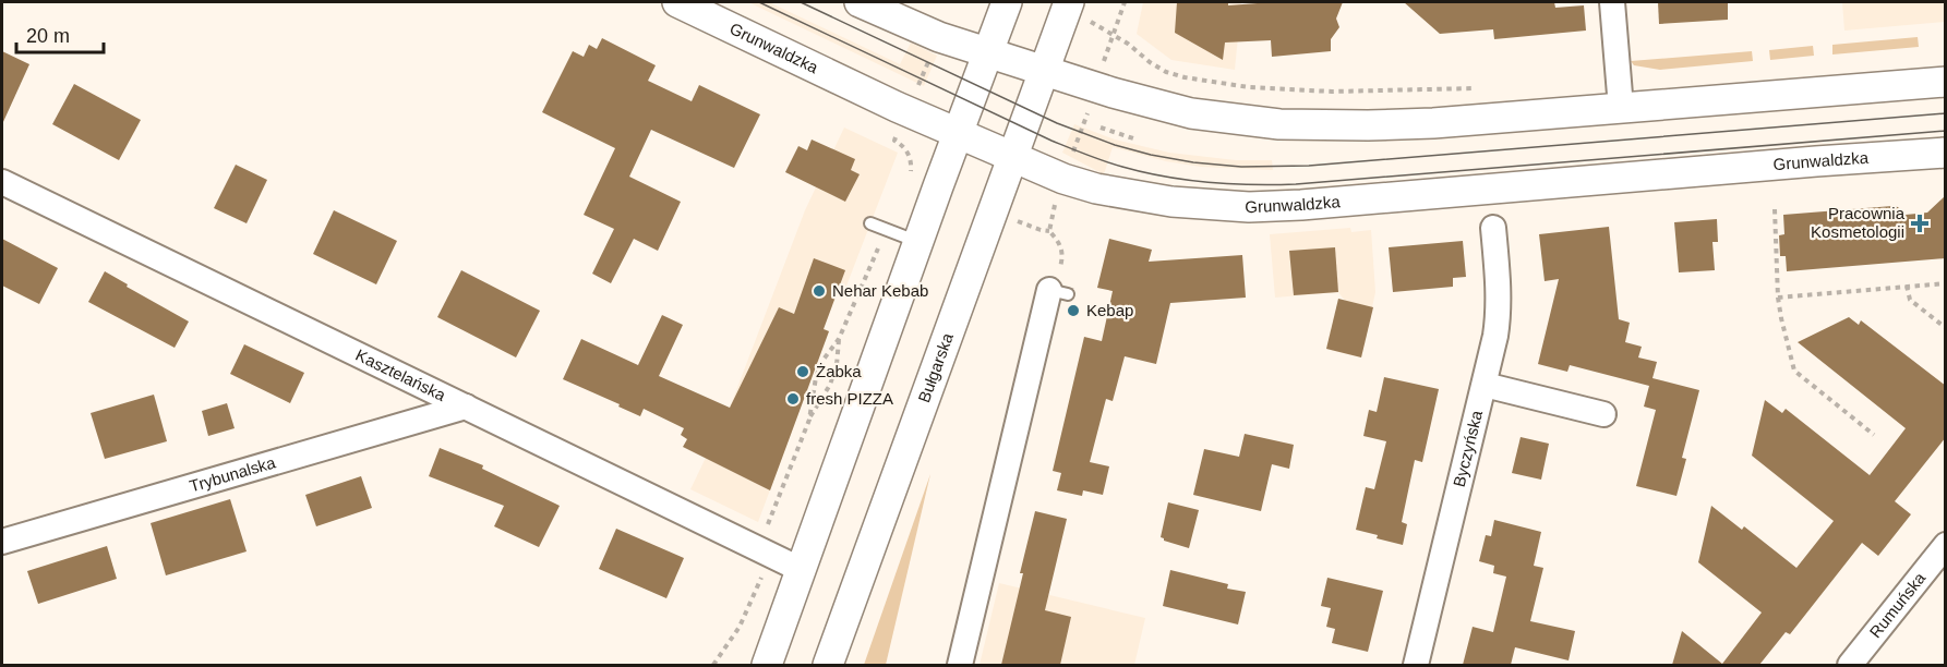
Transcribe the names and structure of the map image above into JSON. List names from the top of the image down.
{
  "streets": {
    "street": [
      "Grunwaldzka",
      "Bułgarska",
      "Kasztelańska",
      "Byczyńska",
      "Trybunalska",
      "Rumuńska"
    ]
  },
  "crossings": [
    ["Grunwaldzka", "Bułgarska"],
    ["Kasztelańska", "Trybunalska"]
  ],
  "places": {
    "health": ["Pracownia Kosmetologii"],
    "other": [
      "Nehar Kebab",
      "Kebap",
      "Żabka",
      "fresh PIZZA"
    ]
  },
  "scale_bar": "20 m"
}
